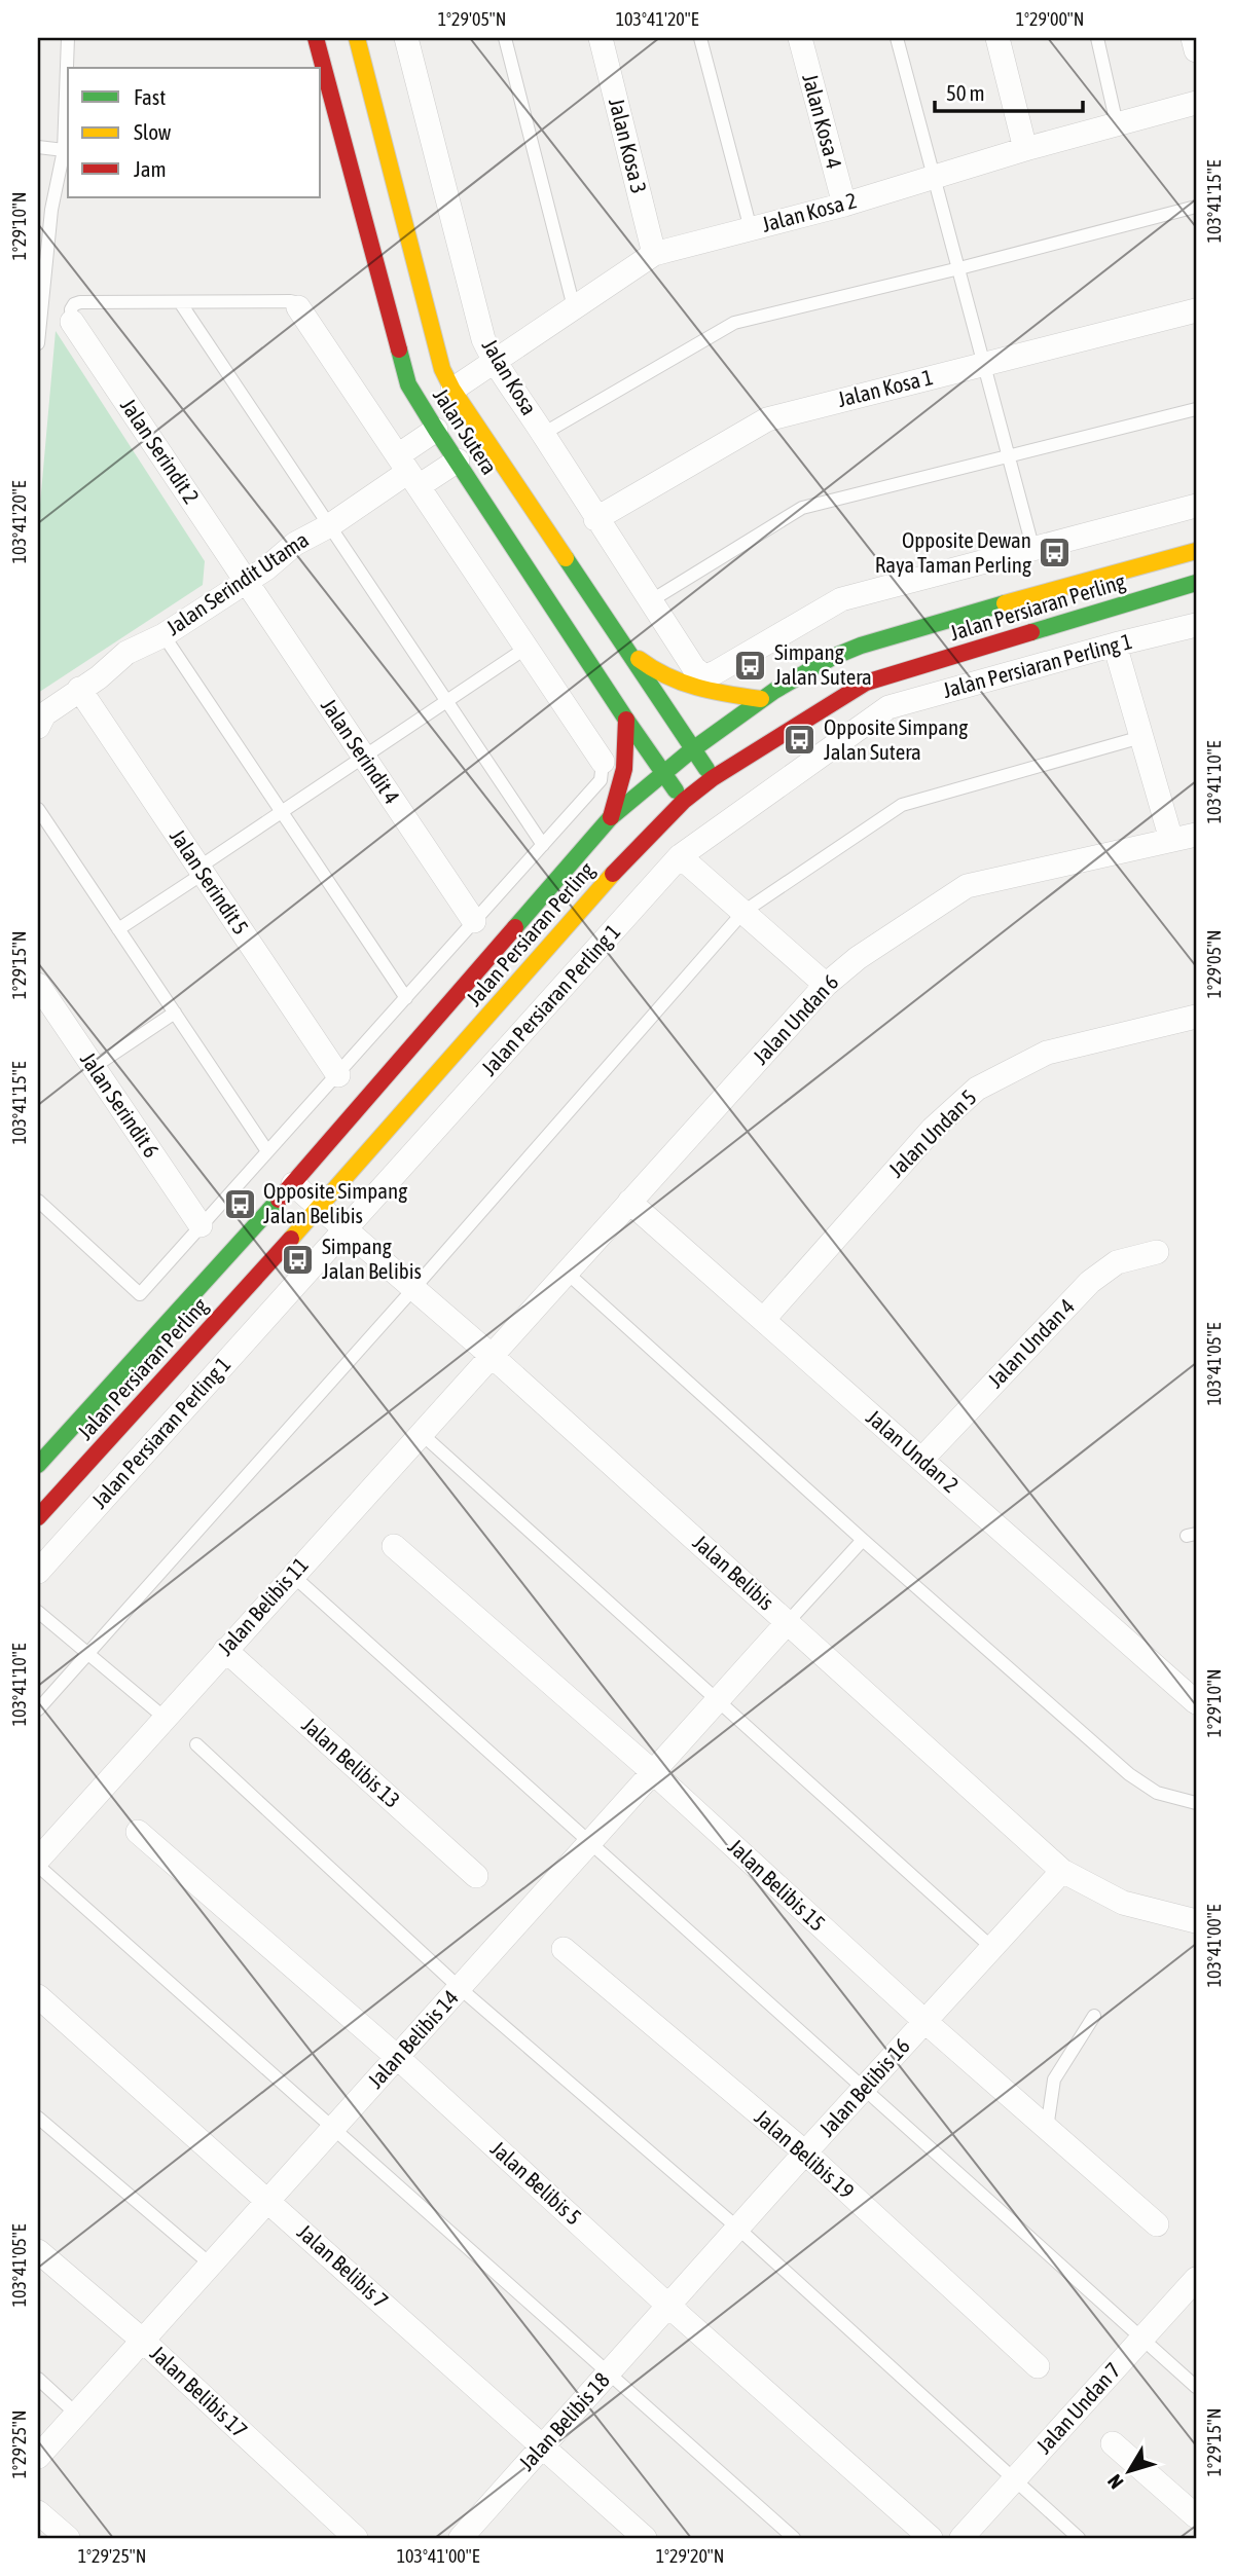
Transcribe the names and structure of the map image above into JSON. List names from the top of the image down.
{
  "streets": {
    "main road": ["Jalan Sutera", "Jalan Persiaran Perling"],
    "street": [
      "Jalan Kosa 4",
      "Jalan Kosa 3",
      "Jalan Kosa 2",
      "Jalan Kosa",
      "Jalan Kosa 1",
      "Jalan Serindit 2",
      "Jalan Serindit Utama",
      "Jalan Persiaran Perling 1",
      "Jalan Serindit 4",
      "Jalan Serindit 5",
      "Jalan Undan 6",
      "Jalan Serindit 6",
      "Jalan Undan 5",
      "Jalan Undan 4",
      "Jalan Undan 2",
      "Jalan Belibis",
      "Jalan Belibis 11",
      "Jalan Belibis 13",
      "Jalan Belibis 15",
      "Jalan Belibis 14",
      "Jalan Belibis 16",
      "Jalan Belibis 19",
      "Jalan Belibis 5",
      "Jalan Belibis 7",
      "Jalan Belibis 17",
      "Jalan Undan 7",
      "Jalan Belibis 18"
    ]
  },
  "crossings": [
    ["Jalan Kosa 4", "Jalan Kosa 2"],
    ["Jalan Kosa 3", "Jalan Kosa 2"],
    ["Jalan Kosa 2", "Jalan Kosa"],
    ["Jalan Kosa 2", "Jalan Sutera"],
    ["Jalan Kosa", "Jalan Kosa 1"],
    ["Jalan Sutera", "Jalan Persiaran Perling"],
    ["Jalan Serindit 2", "Jalan Serindit Utama"],
    ["Jalan Serindit 2", "Jalan Serindit 4"],
    ["Jalan Serindit Utama", "Jalan Serindit 4"],
    ["Jalan Serindit Utama", "Jalan Serindit 5"],
    ["Jalan Persiaran Perling", "Jalan Belibis"],
    ["Jalan Persiaran Perling 1", "Jalan Belibis"],
    ["Jalan Undan 6", "Jalan Undan 2"],
    ["Jalan Undan 6", "Jalan Belibis"],
    ["Jalan Undan 6", "Jalan Belibis 11"],
    ["Jalan Undan 5", "Jalan Undan 2"],
    ["Jalan Undan 4", "Jalan Undan 2"],
    ["Jalan Belibis", "Jalan Belibis 11"],
    ["Jalan Belibis", "Jalan Belibis 14"],
    ["Jalan Belibis", "Jalan Belibis 16"],
    ["Jalan Belibis 11", "Jalan Belibis 13"],
    ["Jalan Belibis 15", "Jalan Belibis 14"],
    ["Jalan Belibis 15", "Jalan Belibis 16"],
    ["Jalan Belibis 14", "Jalan Belibis 5"],
    ["Jalan Belibis 14", "Jalan Belibis 7"],
    ["Jalan Belibis 14", "Jalan Belibis 17"],
    ["Jalan Belibis 16", "Jalan Belibis 19"],
    ["Jalan Belibis 16", "Jalan Belibis 5"],
    ["Jalan Belibis 16", "Jalan Belibis 18"],
    ["Jalan Belibis 5", "Jalan Belibis 18"],
    ["Jalan Belibis 7", "Jalan Belibis 18"]
  ],
  "places": {
    "bus stop": [
      "Opposite Dewan Raya Taman Perling",
      "Simpang Jalan Sutera",
      "Opposite Simpang Jalan Sutera",
      "Opposite Simpang Jalan Belibis",
      "Simpang Jalan Belibis"
    ]
  },
  "legend": ["Fast", "Slow", "Jam"],
  "scale_bar": "50 m",
  "north": "bottom left",
  "coordinates": [
    "1°29'05\"N",
    "103°41'20\"E",
    "1°29'00\"N",
    "103°41'15\"E",
    "1°29'10\"N",
    "103°41'10\"E",
    "1°29'15\"N",
    "103°41'05\"E",
    "103°41'00\"E",
    "1°29'25\"N",
    "1°29'20\"N"
  ]
}
